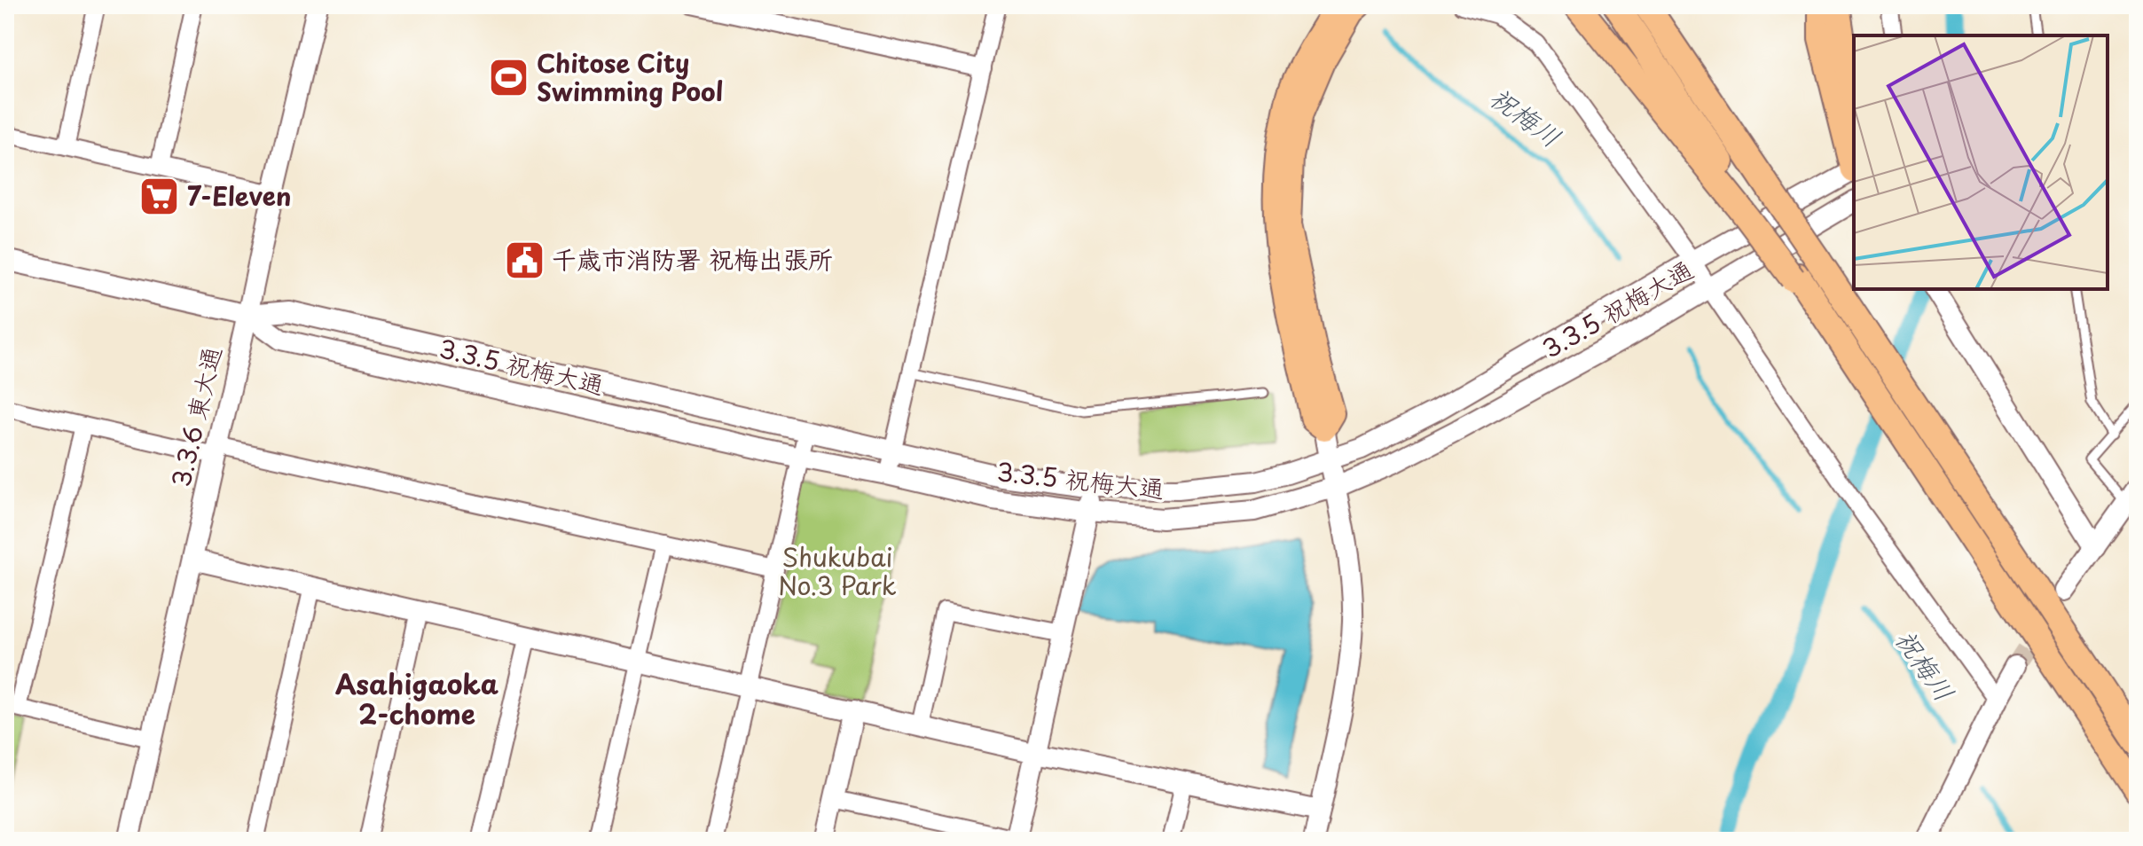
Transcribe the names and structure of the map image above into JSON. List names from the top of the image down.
{
  "streets": {
    "street": ["3.3.5 祝梅大通", "3.3.6 東大通"]
  },
  "crossings": [
    ["3.3.5 祝梅大通", "3.3.6 東大通"]
  ],
  "districts": ["Asahigaoka 2-chome"],
  "water": ["祝梅川"],
  "parks": ["Shukubai No.3 Park"],
  "places": {
    "sports": ["Chitose City Swimming Pool"],
    "supermarket": ["7-Eleven"],
    "public building": ["千歳市消防署 祝梅出張所"]
  }
}
